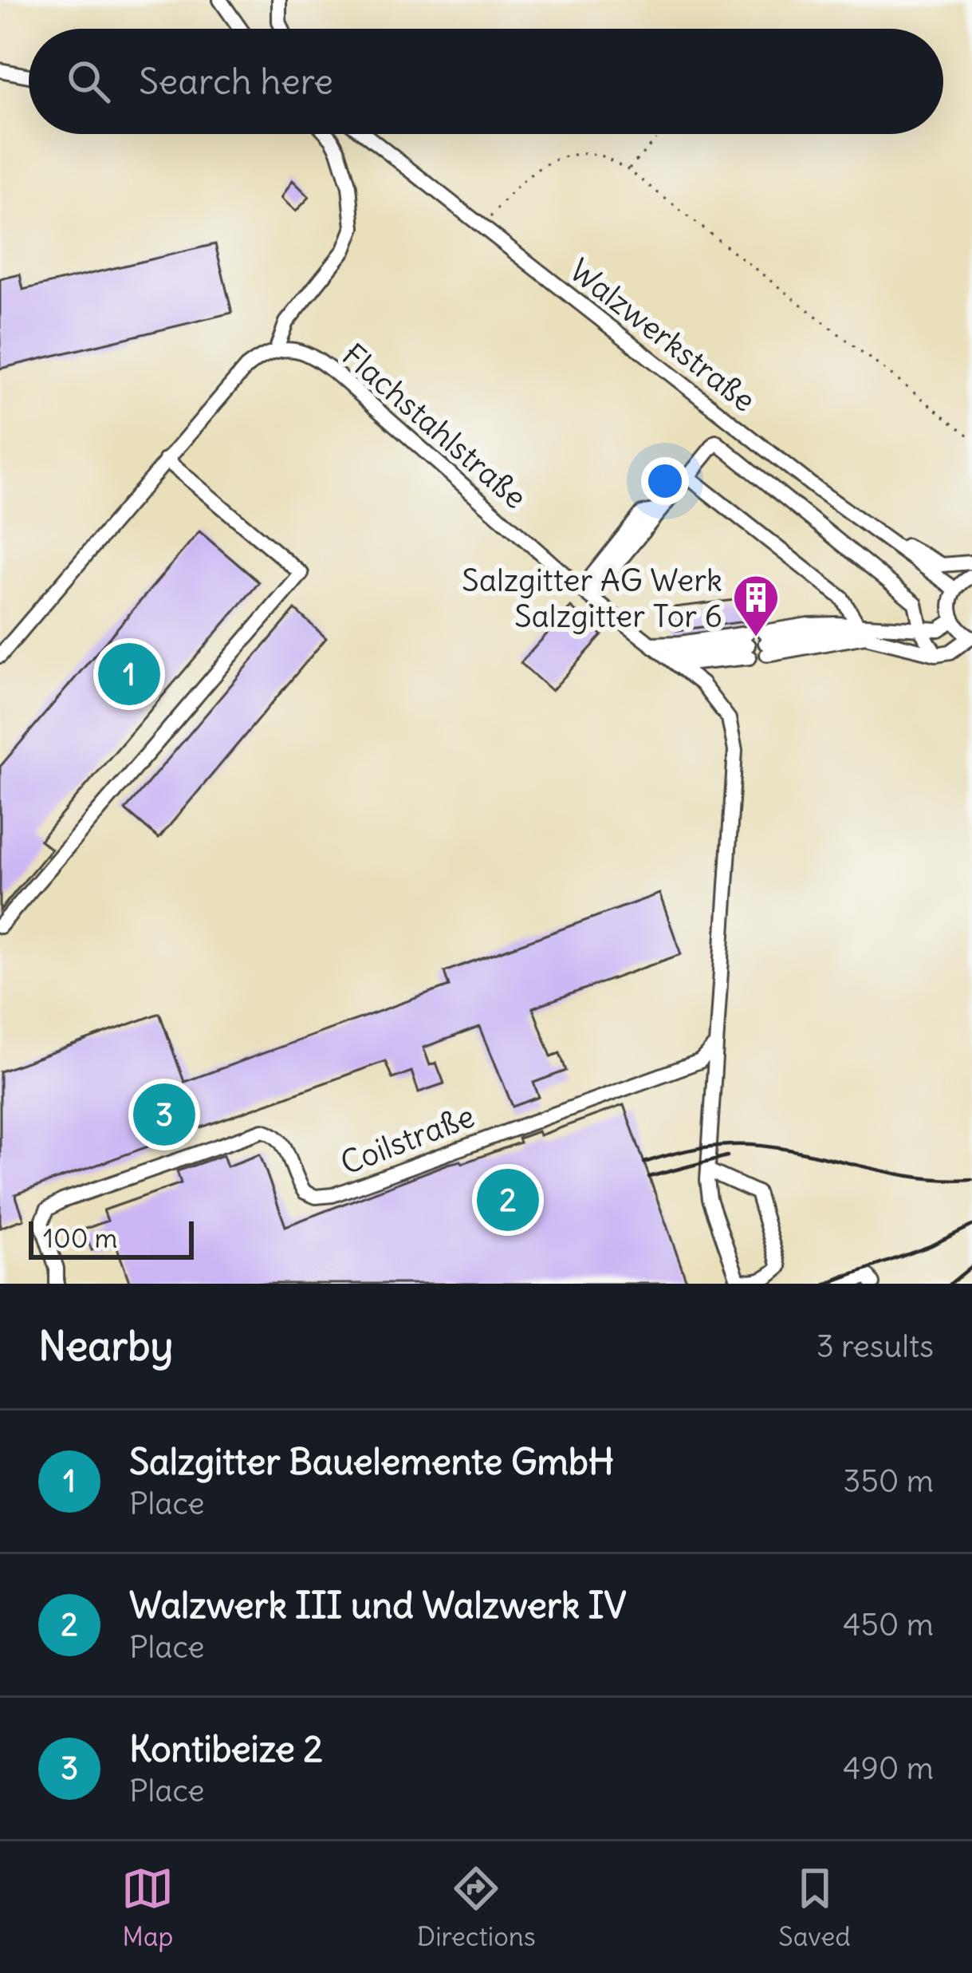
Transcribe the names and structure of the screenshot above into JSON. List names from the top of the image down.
{
  "streets": {
    "street": ["Walzwerkstraße", "Flachstahlstraße", "Coilstraße"]
  },
  "places": {
    "building": ["Salzgitter AG Werk Salzgitter Tor 6"]
  },
  "scale_bar": "100 m",
  "page": {
    "search": "Search here",
    "pins": ["1", "3", "2"],
    "scale": "100 m",
    "heading": ["Nearby", "3 results"],
    "list": [
      {
        "mark": "1",
        "name": "Salzgitter Bauelemente GmbH",
        "note": "Place",
        "value": "350 m"
      },
      {
        "mark": "2",
        "name": "Walzwerk III und Walzwerk IV",
        "note": "Place",
        "value": "450 m"
      },
      {
        "mark": "3",
        "name": "Kontibeize 2",
        "note": "Place",
        "value": "490 m"
      }
    ],
    "nav": ["Map", "Directions", "Saved"]
  }
}
